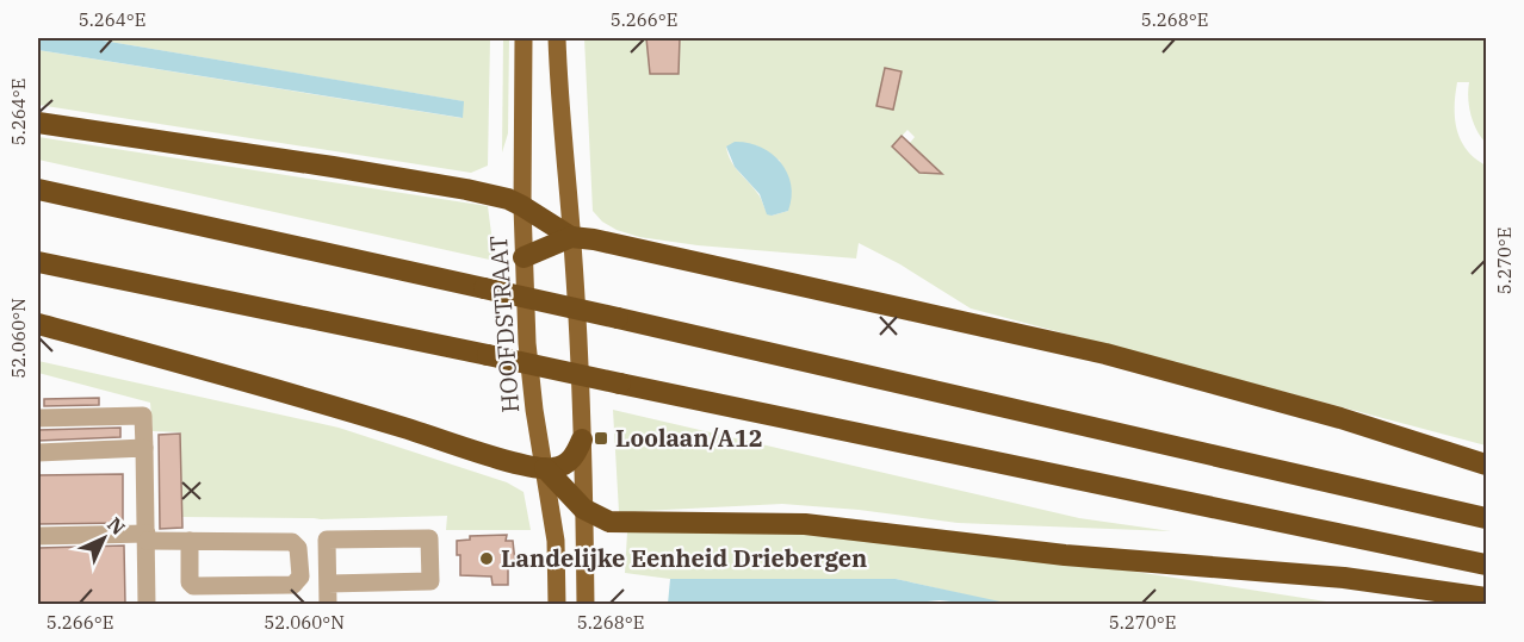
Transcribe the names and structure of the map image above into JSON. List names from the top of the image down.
{
  "streets": {
    "main road": ["HOOFDSTRAAT"]
  },
  "places": {
    "transit": ["Loolaan/A12"],
    "other": ["Landelijke Eenheid Driebergen"]
  },
  "north": "top right",
  "coordinates": [
    "5.264°E",
    "5.266°E",
    "5.268°E",
    "5.270°E",
    "52.060°N"
  ]
}
